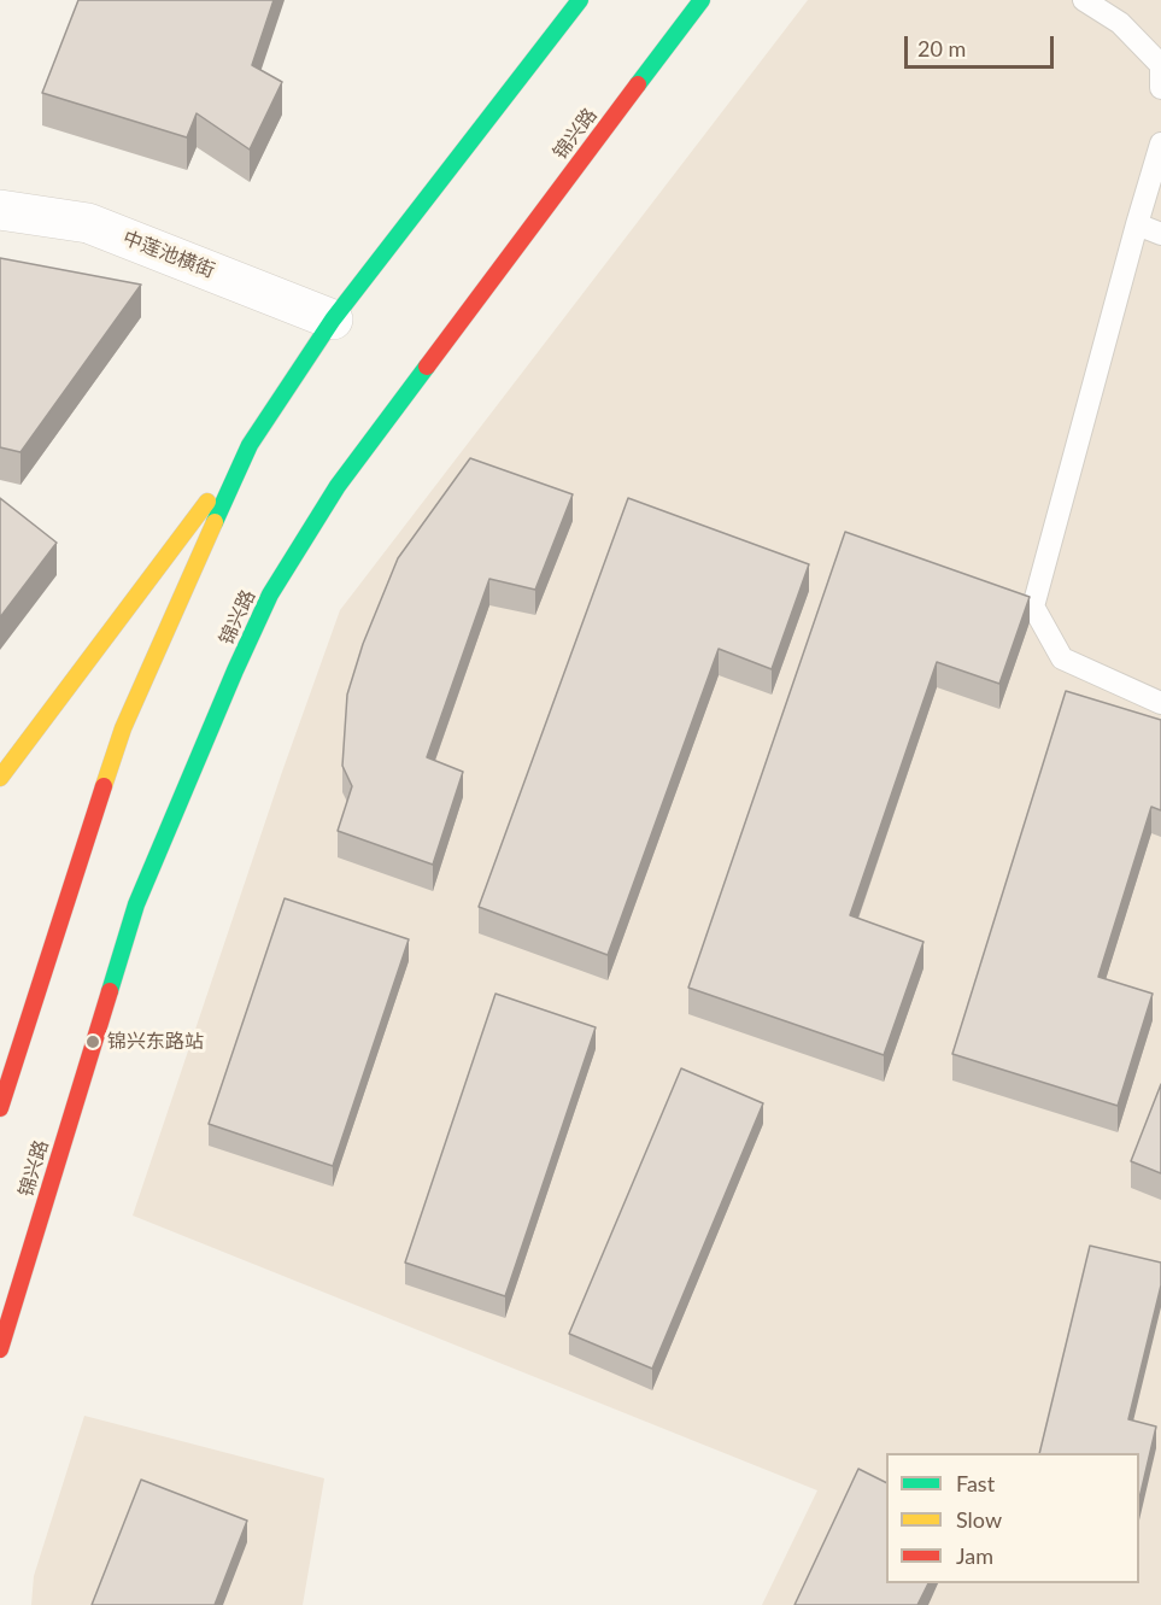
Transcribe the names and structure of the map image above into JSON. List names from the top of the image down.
{
  "streets": {
    "main road": ["锦兴路"],
    "street": ["中莲池横街"]
  },
  "places": ["锦兴东路站"],
  "legend": ["Fast", "Slow", "Jam"],
  "scale_bar": "20 m"
}
